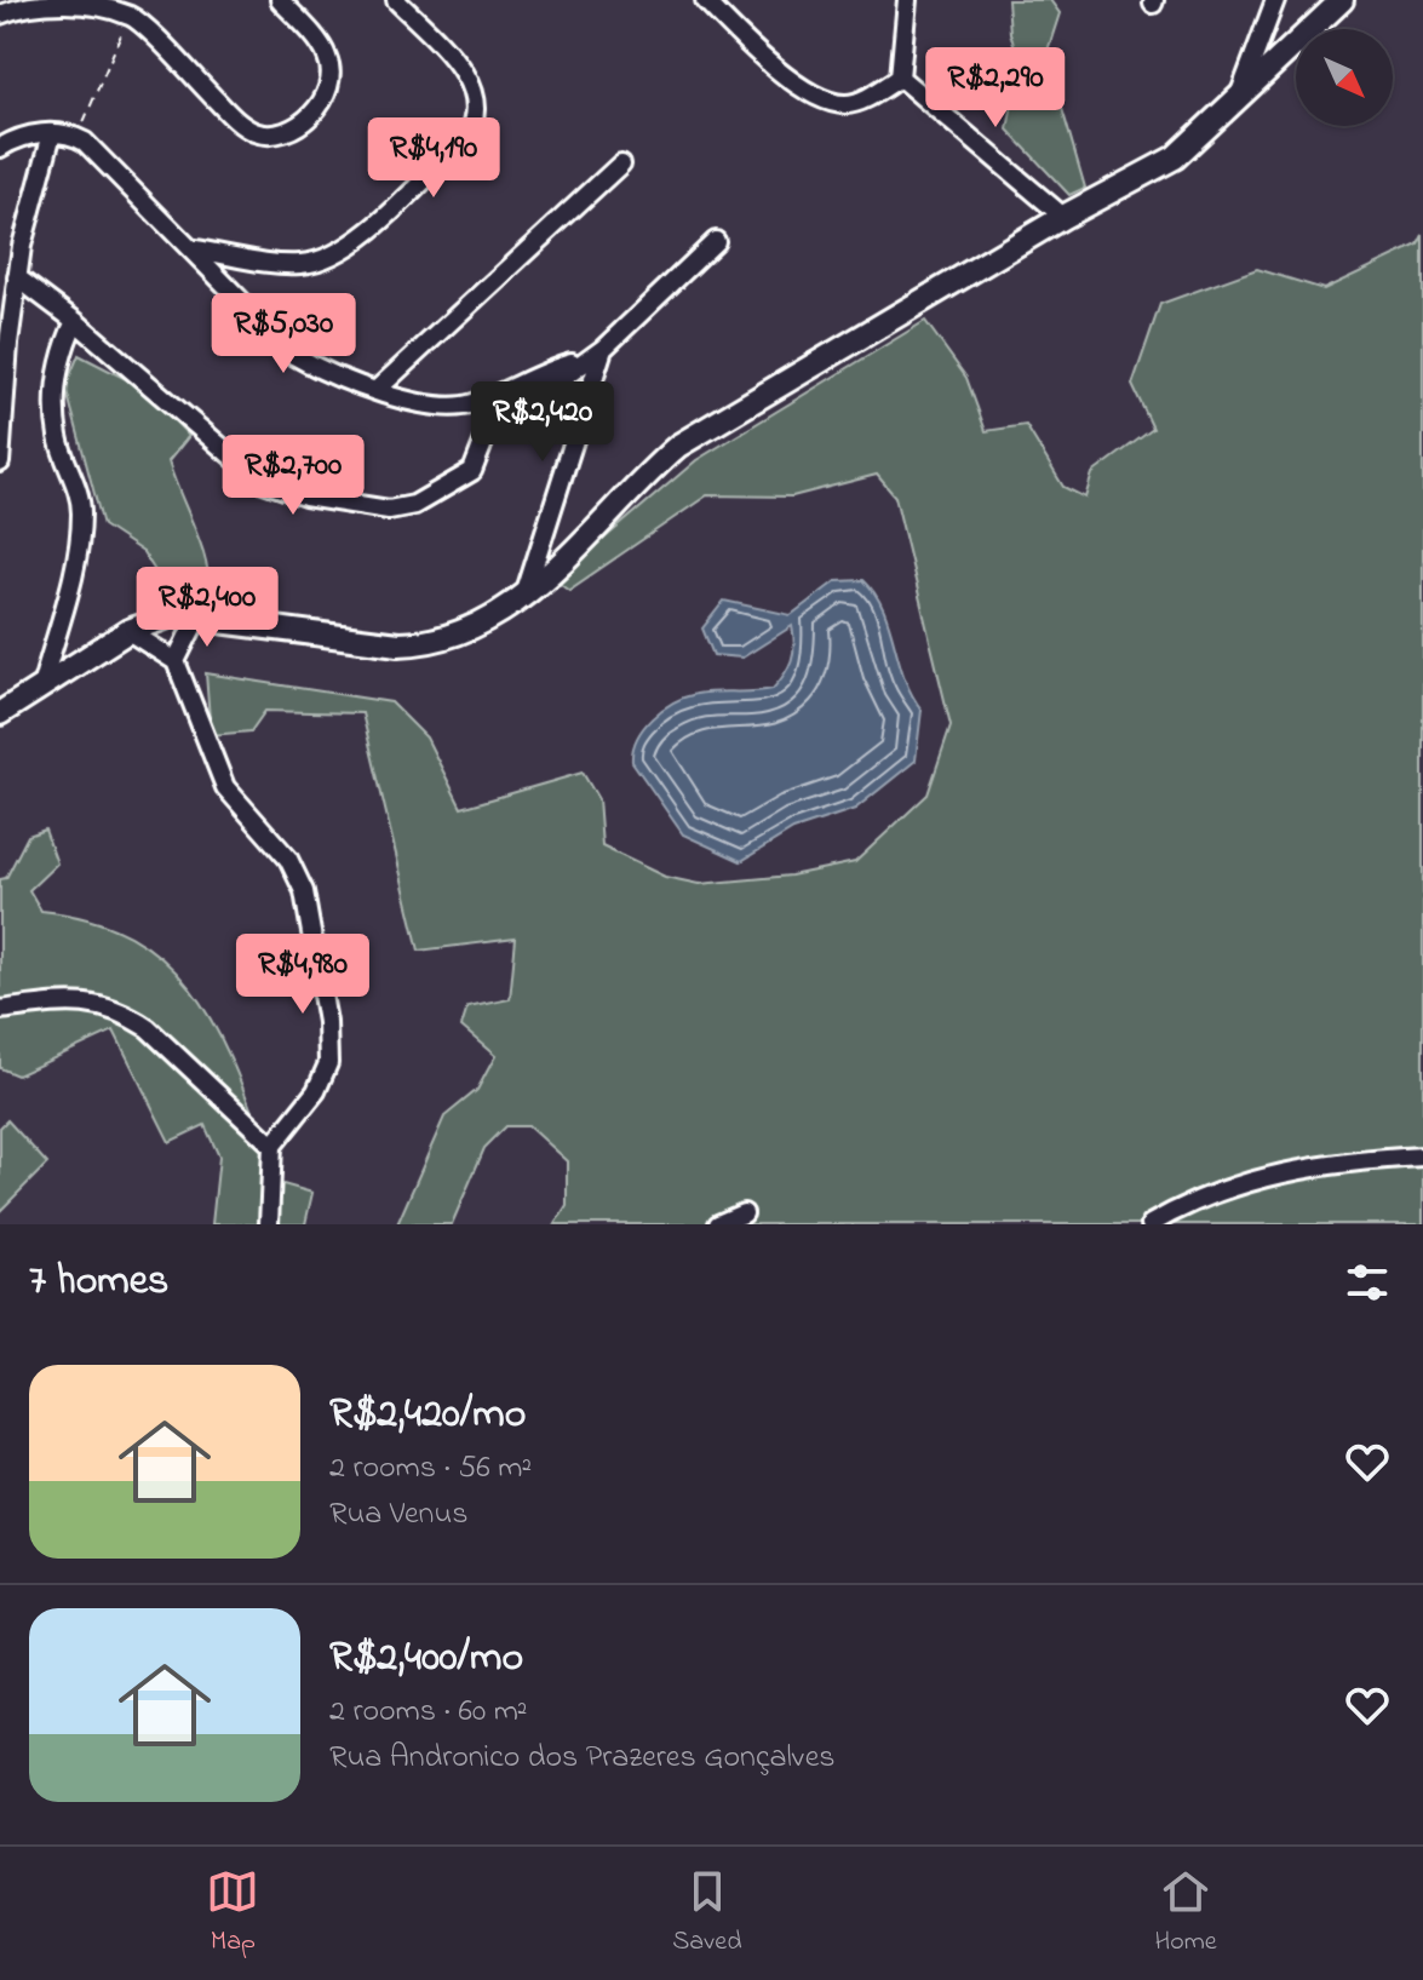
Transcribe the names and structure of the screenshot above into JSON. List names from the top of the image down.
{
  "north": "bottom right",
  "page": {
    "price": [
      "R$2,290",
      "R$4,190",
      "R$5,030",
      "R$2,420",
      "R$2,700",
      "R$2,400",
      "R$4,980"
    ],
    "heading": "7 homes",
    "list": [
      {
        "name": "R$2,420/mo",
        "note": "2 rooms · 56 m² · Rua Venus"
      },
      {
        "name": "R$2,400/mo",
        "note": "2 rooms · 60 m² · Rua Andronico dos Prazeres Gonçalves"
      }
    ],
    "tabs": ["Map", "Saved", "Home"]
  }
}
